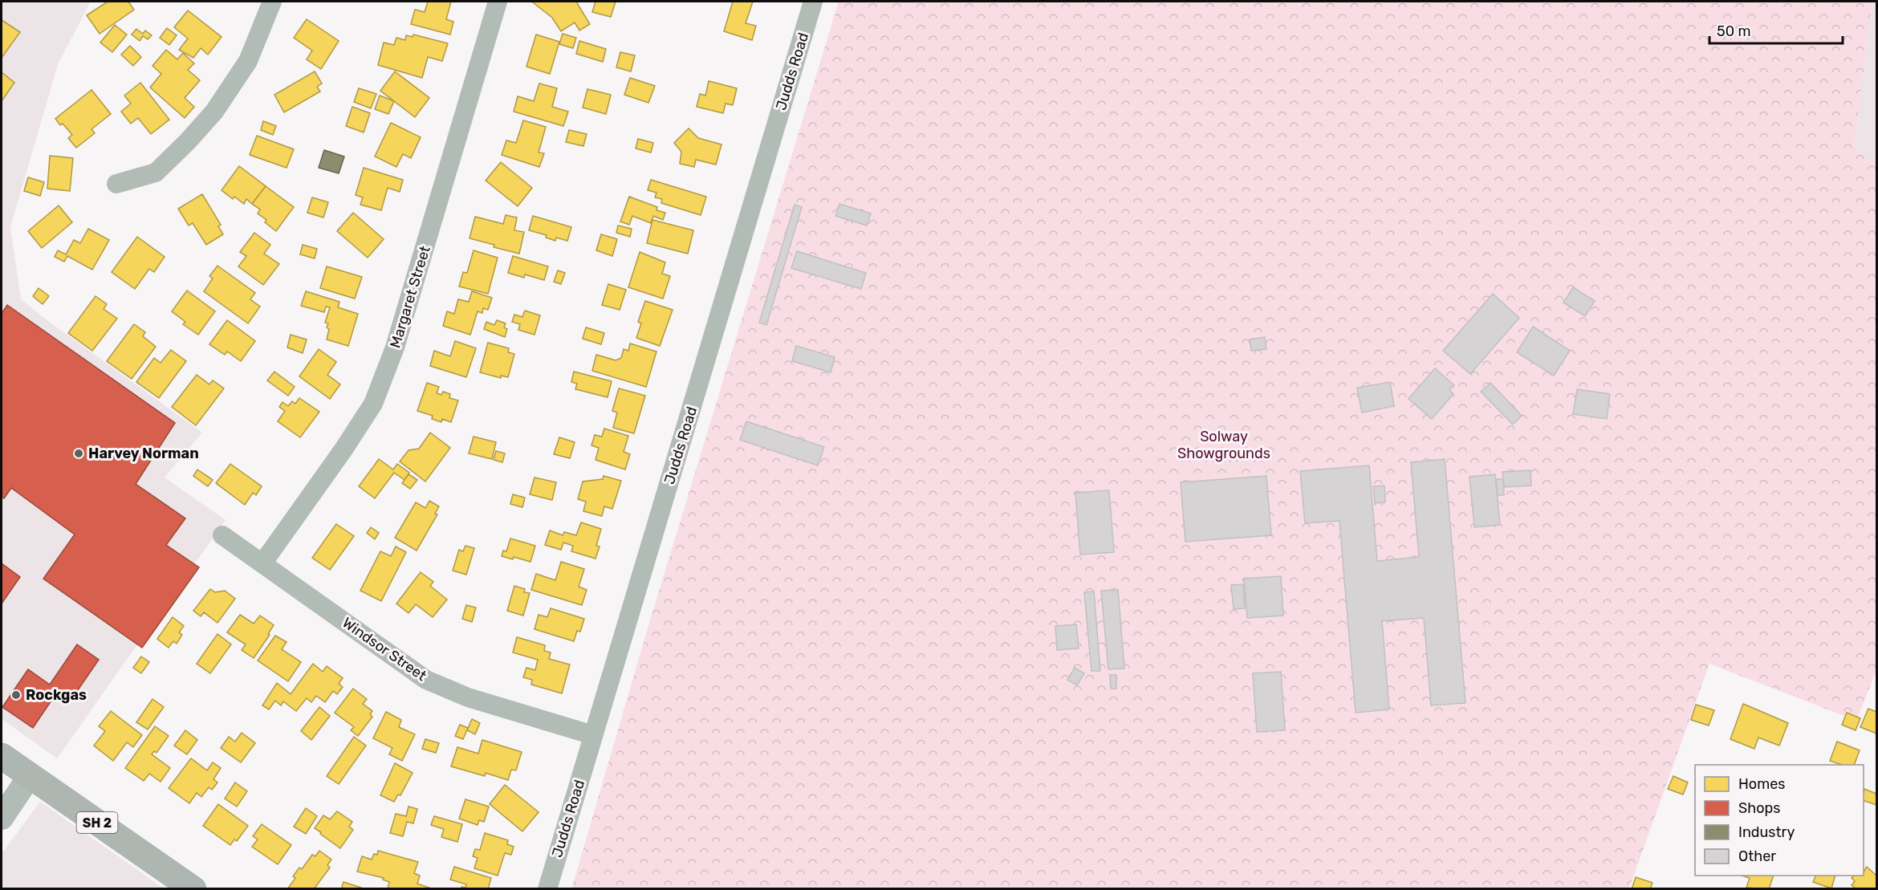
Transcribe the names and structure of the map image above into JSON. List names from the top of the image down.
{
  "streets": {
    "highway": ["SH 2"],
    "street": ["Judds Road", "Margaret Street", "Windsor Street"]
  },
  "crossings": [
    ["Judds Road", "Windsor Street"],
    ["Margaret Street", "Windsor Street"]
  ],
  "parks": ["Solway Showgrounds"],
  "places": ["Harvey Norman", "Rockgas"],
  "legend": [
    "Homes",
    "Shops",
    "Industry",
    "Other"
  ],
  "scale_bar": "50 m"
}
